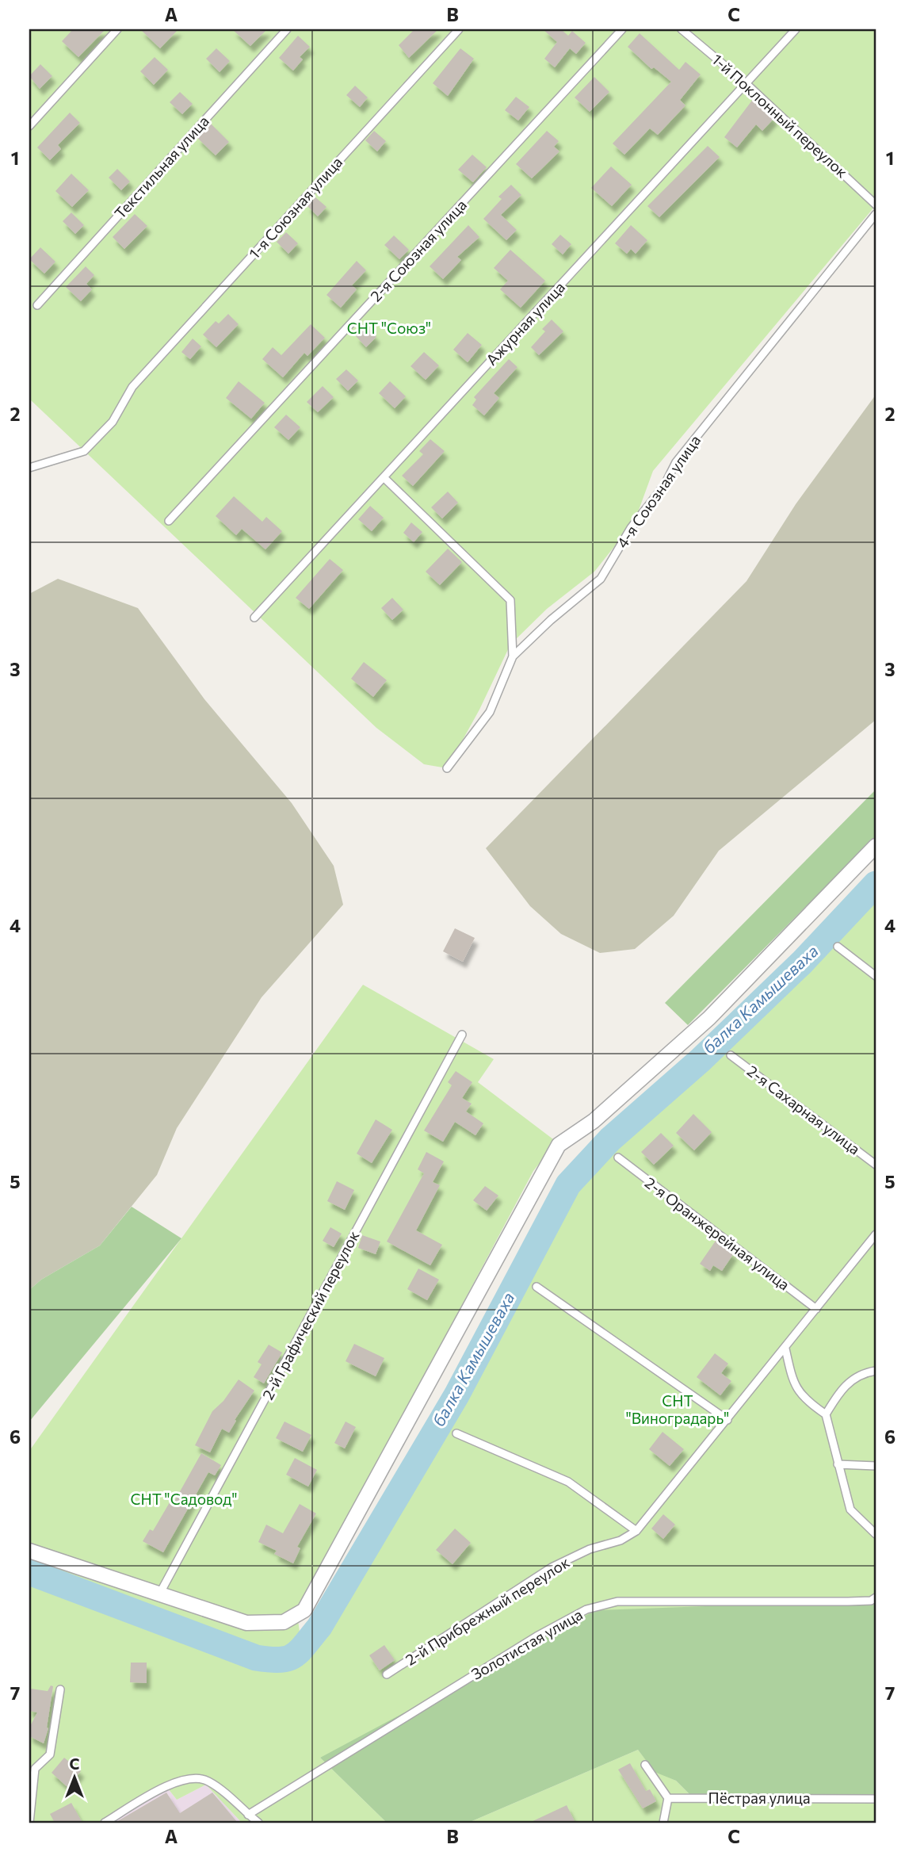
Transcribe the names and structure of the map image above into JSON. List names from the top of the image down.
{
  "streets": {
    "lane": [
      "1-й Поклонный переулок",
      "Текстильная улица",
      "1-я Союзная улица",
      "2-я Союзная улица",
      "Ажурная улица",
      "4-я Союзная улица",
      "2-я Сахарная улица",
      "2-я Оранжерейная улица",
      "2-й Графический переулок",
      "2-й Прибрежный переулок",
      "Золотистая улица",
      "Пёстрая улица"
    ]
  },
  "crossings": [
    ["1-й Поклонный переулок", "Ажурная улица"],
    ["2-я Оранжерейная улица", "2-й Прибрежный переулок"]
  ],
  "water": ["балка Камышеваха"],
  "parks": ["СНТ \"Союз\"", "СНТ \"Виноградарь\"", "СНТ \"Садовод\""],
  "north": "top",
  "grid": {
    "columns": ["A", "B", "C"],
    "rows": [
      "1",
      "2",
      "3",
      "4",
      "5",
      "6",
      "7"
    ]
  }
}
